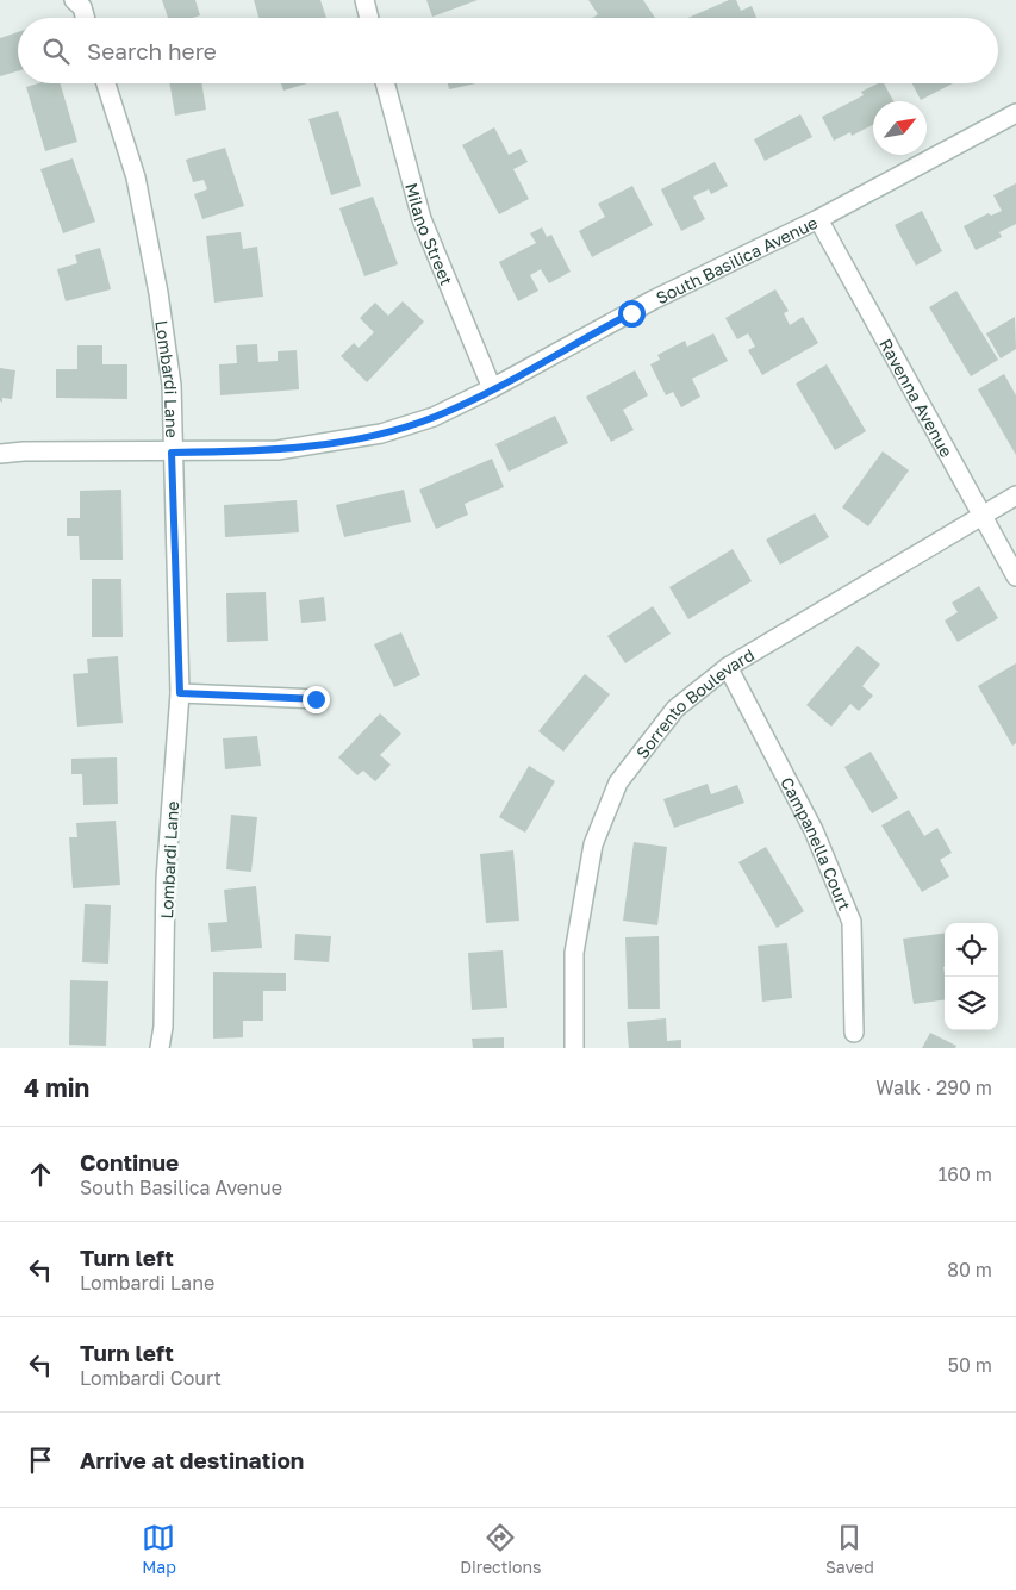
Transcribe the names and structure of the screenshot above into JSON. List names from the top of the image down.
{
  "streets": {
    "street": [
      "Milano Street",
      "South Basilica Avenue",
      "Lombardi Lane",
      "Ravenna Avenue",
      "Sorrento Boulevard",
      "Campanella Court"
    ]
  },
  "crossings": [
    ["Milano Street", "South Basilica Avenue"],
    ["South Basilica Avenue", "Lombardi Lane"],
    ["South Basilica Avenue", "Ravenna Avenue"],
    ["Ravenna Avenue", "Sorrento Boulevard"],
    ["Sorrento Boulevard", "Campanella Court"]
  ],
  "north": "top right",
  "page": {
    "search": "Search here",
    "heading": ["4 min", "Walk · 290 m"],
    "list": [
      ["Continue", "South Basilica Avenue", "160 m"],
      ["Turn left", "Lombardi Lane", "80 m"],
      ["Turn left", "Lombardi Court", "50 m"],
      "Arrive at destination"
    ],
    "nav": ["Map", "Directions", "Saved"]
  }
}
